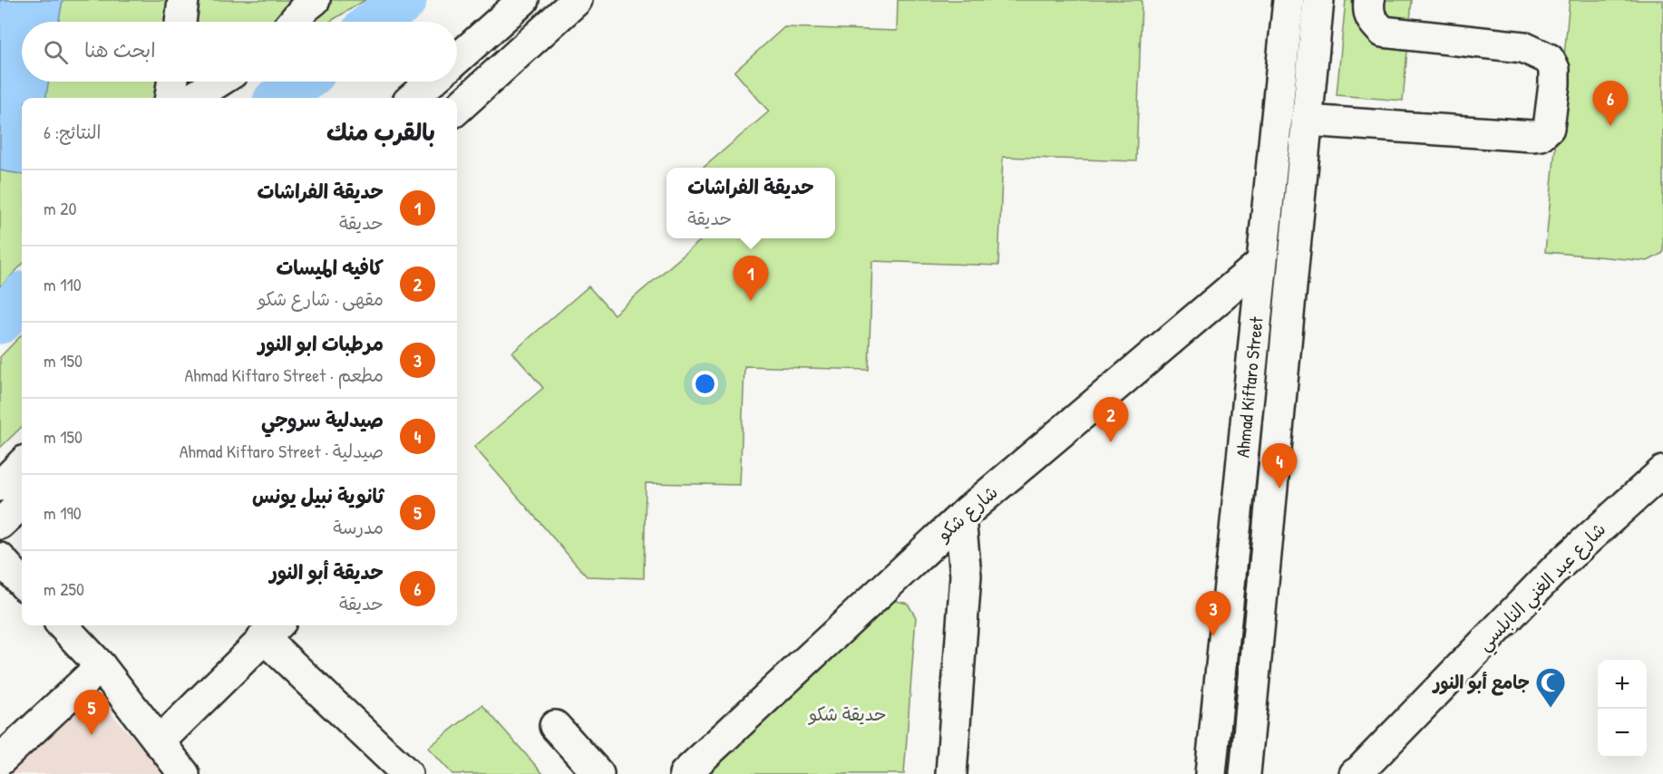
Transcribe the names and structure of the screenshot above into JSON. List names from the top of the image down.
{
  "streets": {
    "main road": ["Ahmad Kiftaro Street", "شارع شكو", "شارع عبد الغني النابلسي"]
  },
  "crossings": [
    ["Ahmad Kiftaro Street", "شارع شكو"]
  ],
  "parks": ["حديقة شكو"],
  "places": {
    "mosque": ["جامع أبو النور"]
  },
  "page": {
    "search": "ابحث هنا",
    "pins": [
      "6",
      "1",
      "2",
      "4",
      "3",
      "5"
    ],
    "heading": ["بالقرب منك", "النتائج: 6"],
    "popup": ["حديقة الفراشات", "حديقة"],
    "list": [
      {
        "mark": "1",
        "name": "حديقة الفراشات",
        "note": "حديقة",
        "value": "20 m"
      },
      {
        "mark": "2",
        "name": "كافيه الميسات",
        "note": "مقهى · شارع شكو",
        "value": "110 m"
      },
      {
        "mark": "3",
        "name": "مرطبات ابو النور",
        "note": "مطعم · Ahmad Kiftaro Street",
        "value": "150 m"
      },
      {
        "mark": "4",
        "name": "صيدلية سروجي",
        "note": "صيدلية · Ahmad Kiftaro Street",
        "value": "150 m"
      },
      {
        "mark": "5",
        "name": "ثانوية نبيل يونس",
        "note": "مدرسة",
        "value": "190 m"
      },
      {
        "mark": "6",
        "name": "حديقة أبو النور",
        "note": "حديقة",
        "value": "250 m"
      }
    ],
    "map_buttons": ["+", "−"]
  }
}
